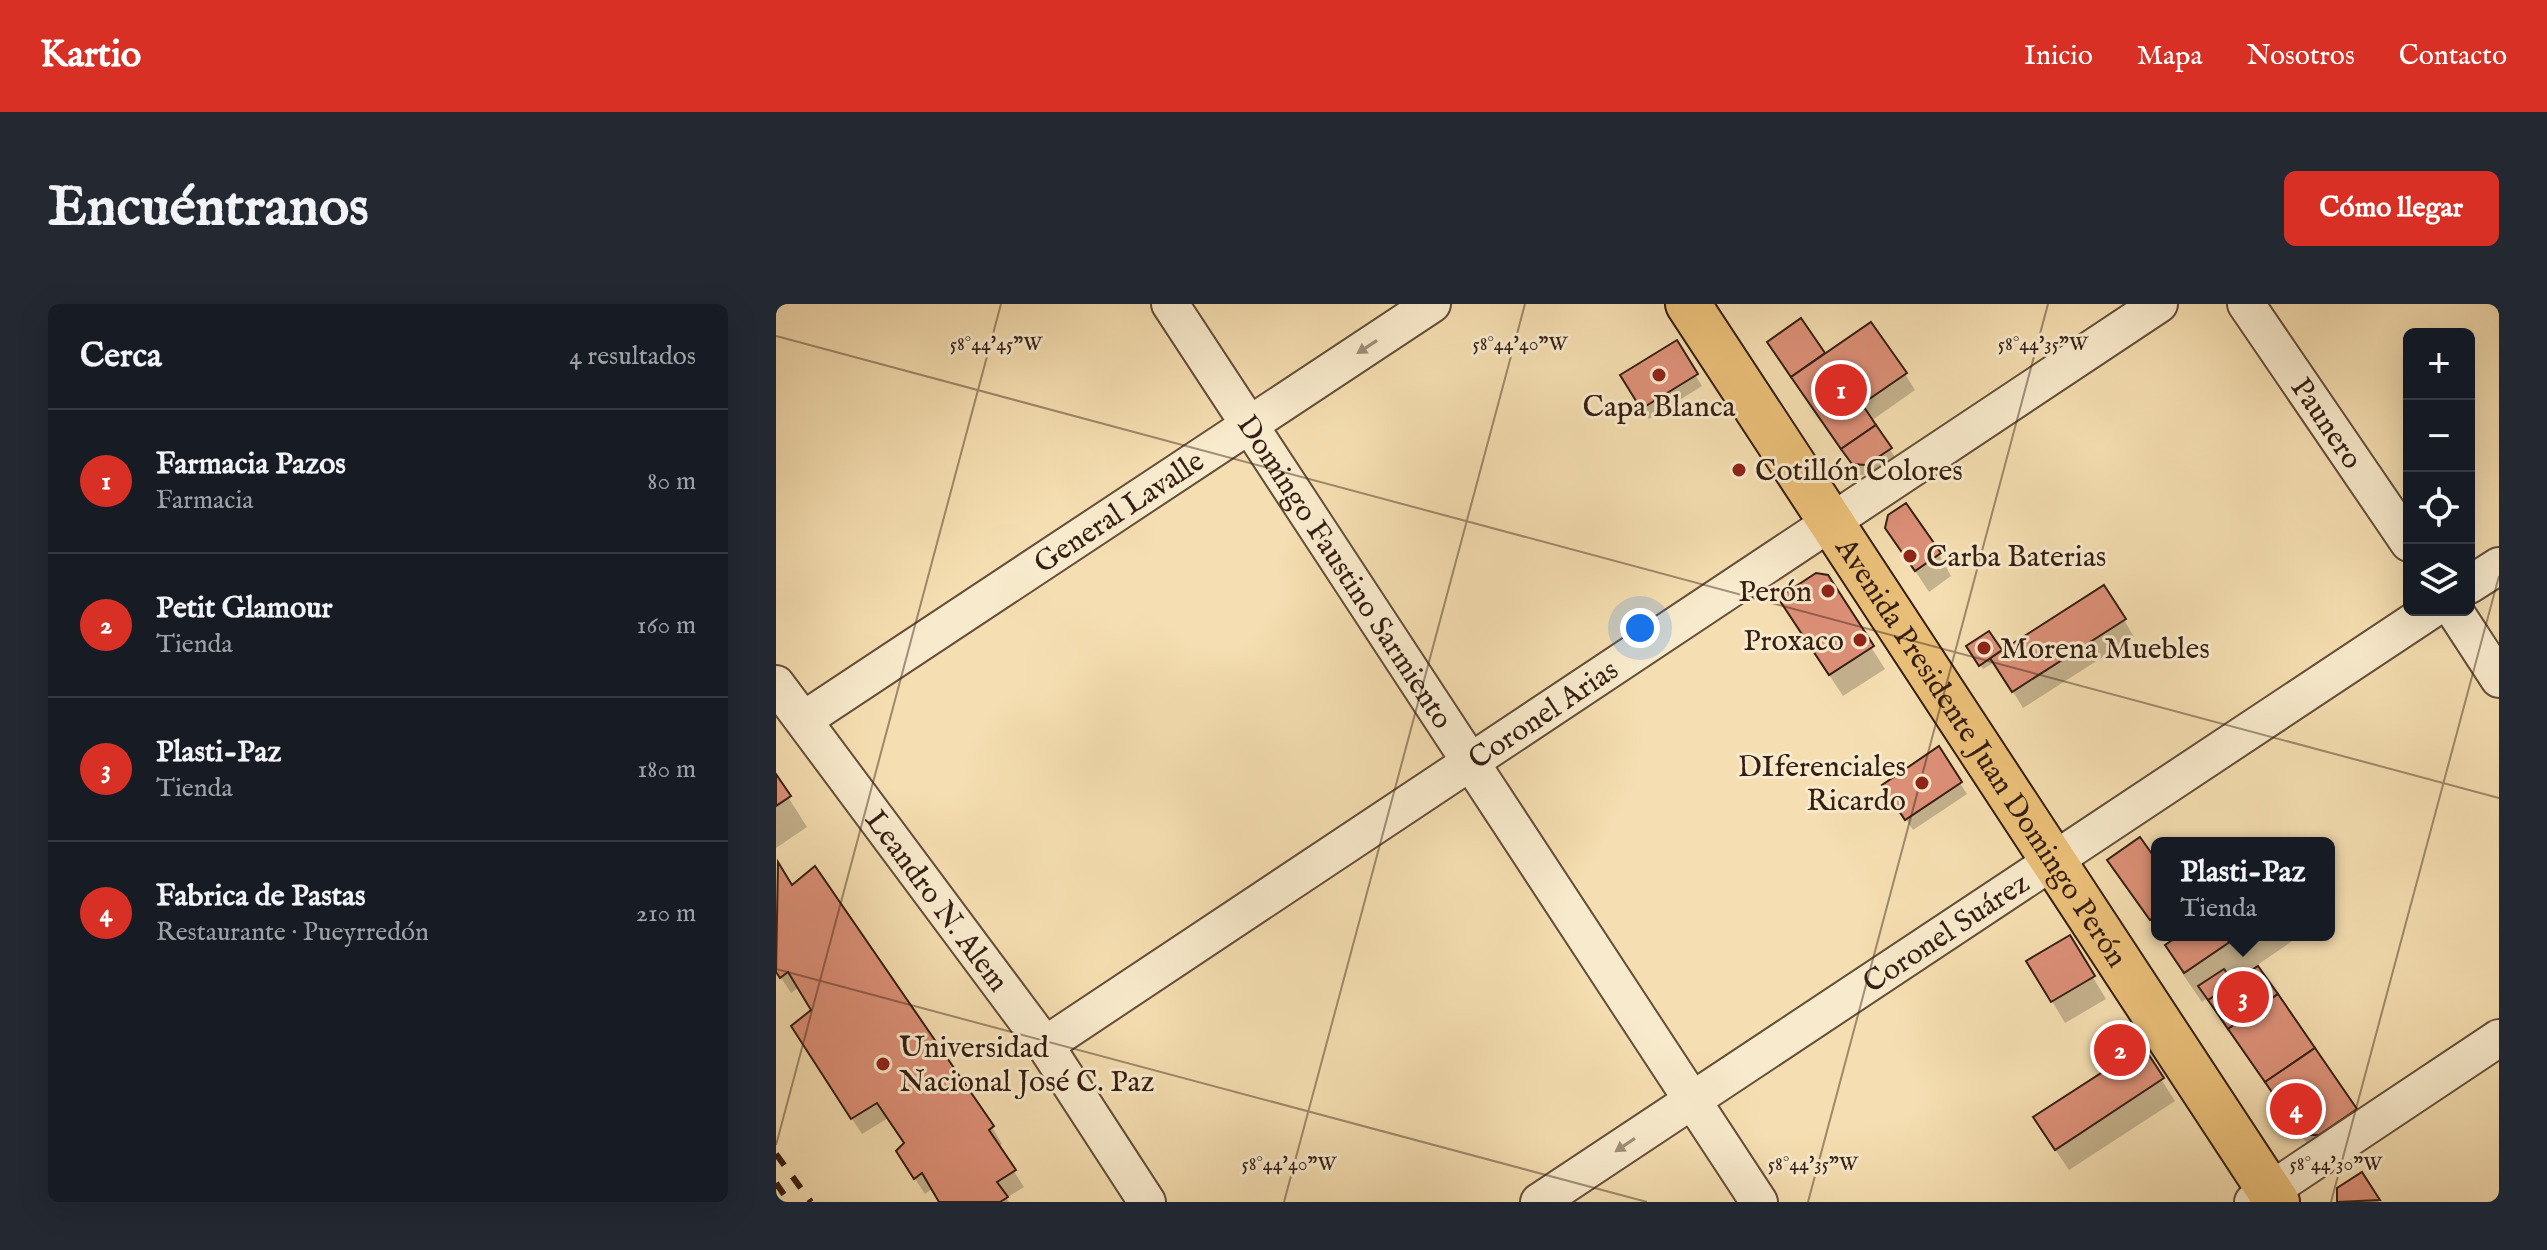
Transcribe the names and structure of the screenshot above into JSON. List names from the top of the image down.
{
  "streets": {
    "main road": ["Avenida Presidente Juan Domingo Perón"],
    "street": [
      "Paunero",
      "General Lavalle",
      "Domingo Faustino Sarmiento",
      "Coronel Arias",
      "Leandro N. Alem",
      "Coronel Suárez"
    ]
  },
  "crossings": [
    ["General Lavalle", "Domingo Faustino Sarmiento"],
    ["General Lavalle", "Leandro N. Alem"],
    ["Domingo Faustino Sarmiento", "Coronel Arias"],
    ["Domingo Faustino Sarmiento", "Coronel Suárez"],
    ["Coronel Arias", "Avenida Presidente Juan Domingo Perón"],
    ["Coronel Arias", "Leandro N. Alem"],
    ["Avenida Presidente Juan Domingo Perón", "Coronel Suárez"]
  ],
  "places": [
    "Capa Blanca",
    "Cotillón Colores",
    "Carba Baterias",
    "Perón",
    "Proxaco",
    "Morena Muebles",
    "DIferenciales Ricardo",
    "Universidad Nacional José C. Paz"
  ],
  "page": {
    "header": "Kartio",
    "nav": [
      "Inicio",
      "Mapa",
      "Nosotros",
      "Contacto"
    ],
    "buttons": "Cómo llegar",
    "title": "Encuéntranos",
    "heading": ["Cerca", "4 resultados"],
    "map_buttons": ["+", "−"],
    "pins": [
      "1",
      "3",
      "2",
      "4"
    ],
    "list": [
      {
        "mark": "1",
        "name": "Farmacia Pazos",
        "note": "Farmacia",
        "value": "80 m"
      },
      {
        "mark": "2",
        "name": "Petit Glamour",
        "note": "Tienda",
        "value": "160 m"
      },
      {
        "mark": "3",
        "name": "Plasti-Paz",
        "note": "Tienda",
        "value": "180 m"
      },
      {
        "mark": "4",
        "name": "Fabrica de Pastas",
        "note": "Restaurante · Pueyrredón",
        "value": "210 m"
      }
    ],
    "popup": ["Plasti-Paz", "Tienda"]
  },
  "coordinates": [
    "58°44'45\"W",
    "58°44'40\"W",
    "58°44'35\"W",
    "58°44'30\"W"
  ]
}
